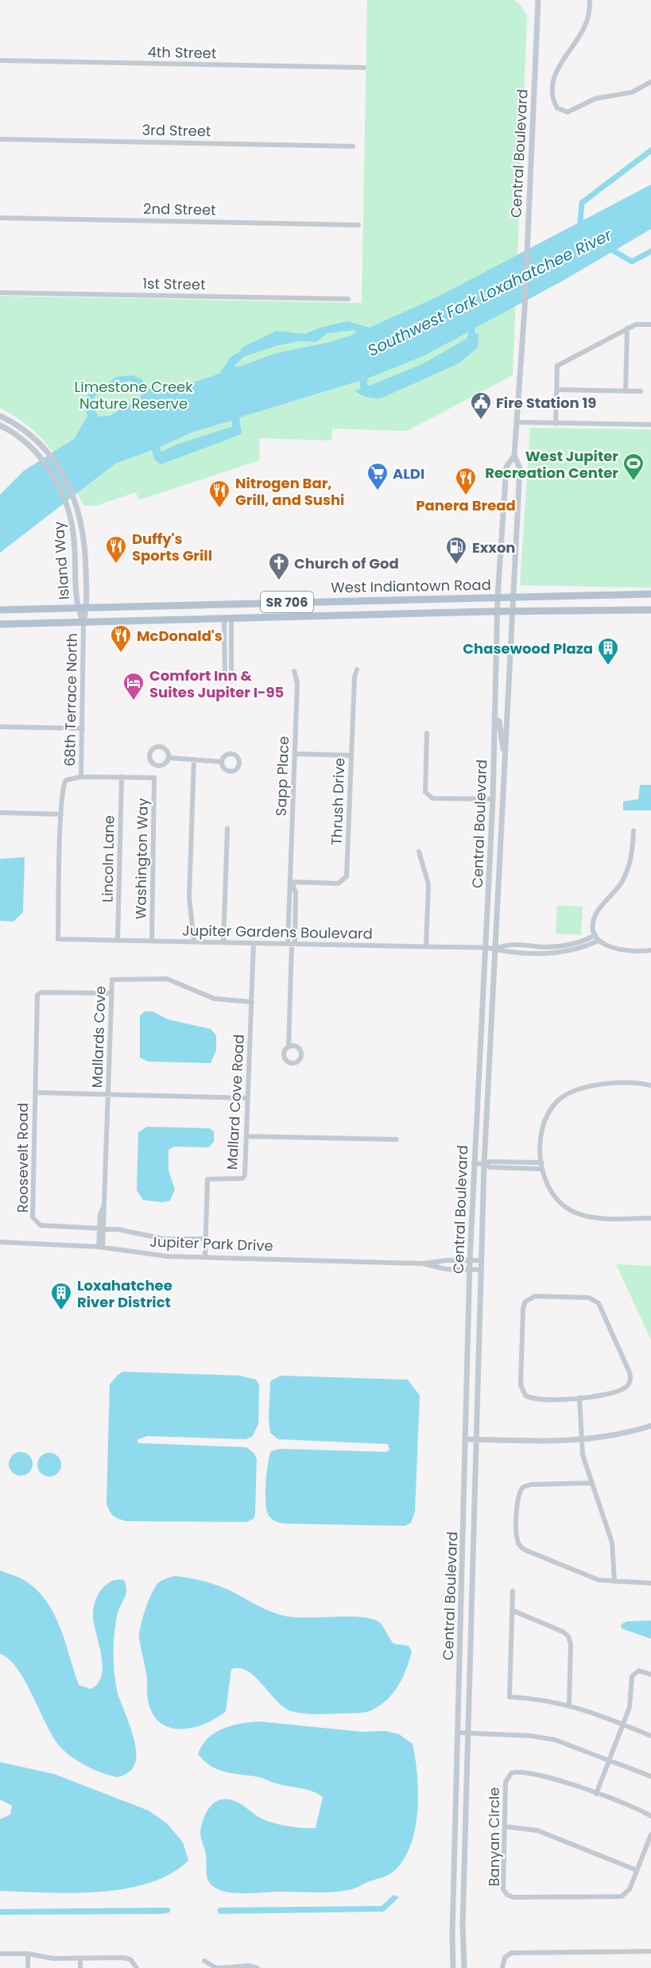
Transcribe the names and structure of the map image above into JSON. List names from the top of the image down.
{
  "streets": {
    "main road": ["West Indiantown Road", "SR 706"],
    "street": [
      "4th Street",
      "3rd Street",
      "Central Boulevard",
      "2nd Street",
      "1st Street",
      "Island Way",
      "68th Terrace North",
      "Sapp Place",
      "Thrush Drive",
      "Lincoln Lane",
      "Washington Way",
      "Jupiter Gardens Boulevard",
      "Mallards Cove",
      "Mallard Cove Road",
      "Roosevelt Road",
      "Jupiter Park Drive",
      "Banyan Circle"
    ]
  },
  "crossings": [
    ["Central Boulevard", "West Indiantown Road"],
    ["Central Boulevard", "Jupiter Gardens Boulevard"],
    ["Central Boulevard", "Jupiter Park Drive"],
    ["Island Way", "West Indiantown Road"],
    ["Island Way", "68th Terrace North"],
    ["West Indiantown Road", "68th Terrace North"],
    ["Sapp Place", "Thrush Drive"],
    ["Sapp Place", "Jupiter Gardens Boulevard"],
    ["Lincoln Lane", "Washington Way"],
    ["Lincoln Lane", "Jupiter Gardens Boulevard"],
    ["Washington Way", "Jupiter Gardens Boulevard"],
    ["Jupiter Gardens Boulevard", "Mallard Cove Road"],
    ["Mallards Cove", "Mallard Cove Road"],
    ["Mallards Cove", "Roosevelt Road"],
    ["Mallards Cove", "Jupiter Park Drive"],
    ["Mallard Cove Road", "Roosevelt Road"],
    ["Mallard Cove Road", "Jupiter Park Drive"]
  ],
  "water": ["Southwest Fork Loxahatchee River"],
  "parks": ["Limestone Creek Nature Reserve"],
  "places": {
    "public building": ["Fire Station 19"],
    "sports": ["West Jupiter Recreation Center"],
    "supermarket": ["ALDI"],
    "restaurant": [
      "Panera Bread",
      "Nitrogen Bar, Grill, and Sushi",
      "Duffy's Sports Grill",
      "McDonald's"
    ],
    "fuel station": ["Exxon"],
    "church": ["Church of God"],
    "building": ["Chasewood Plaza", "Loxahatchee River District"],
    "hotel": ["Comfort Inn & Suites Jupiter I-95"]
  }
}
